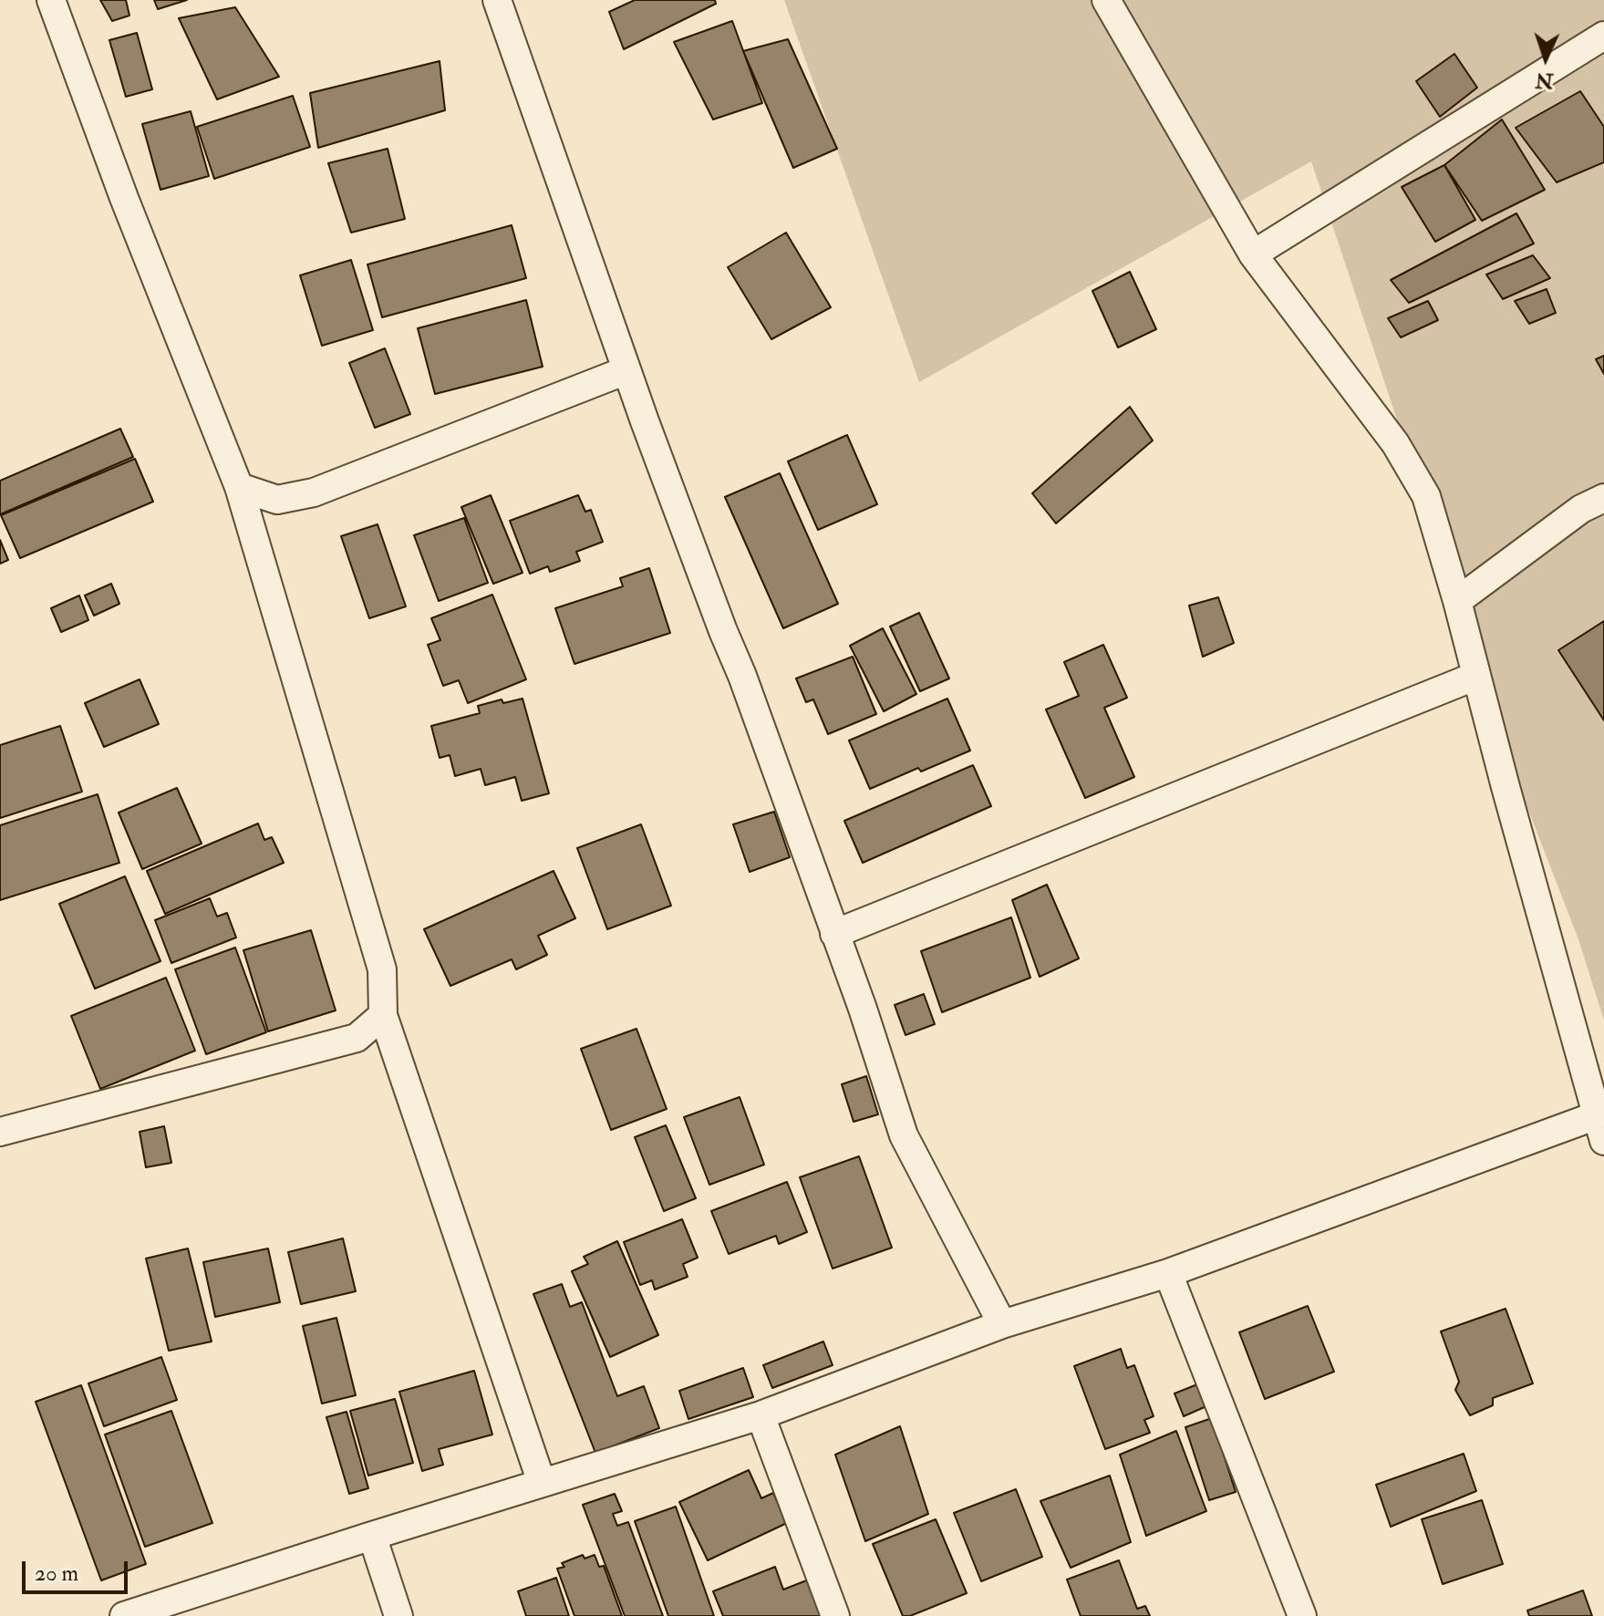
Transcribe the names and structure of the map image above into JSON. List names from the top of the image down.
{
  "scale_bar": "20 m",
  "north": "bottom"
}
